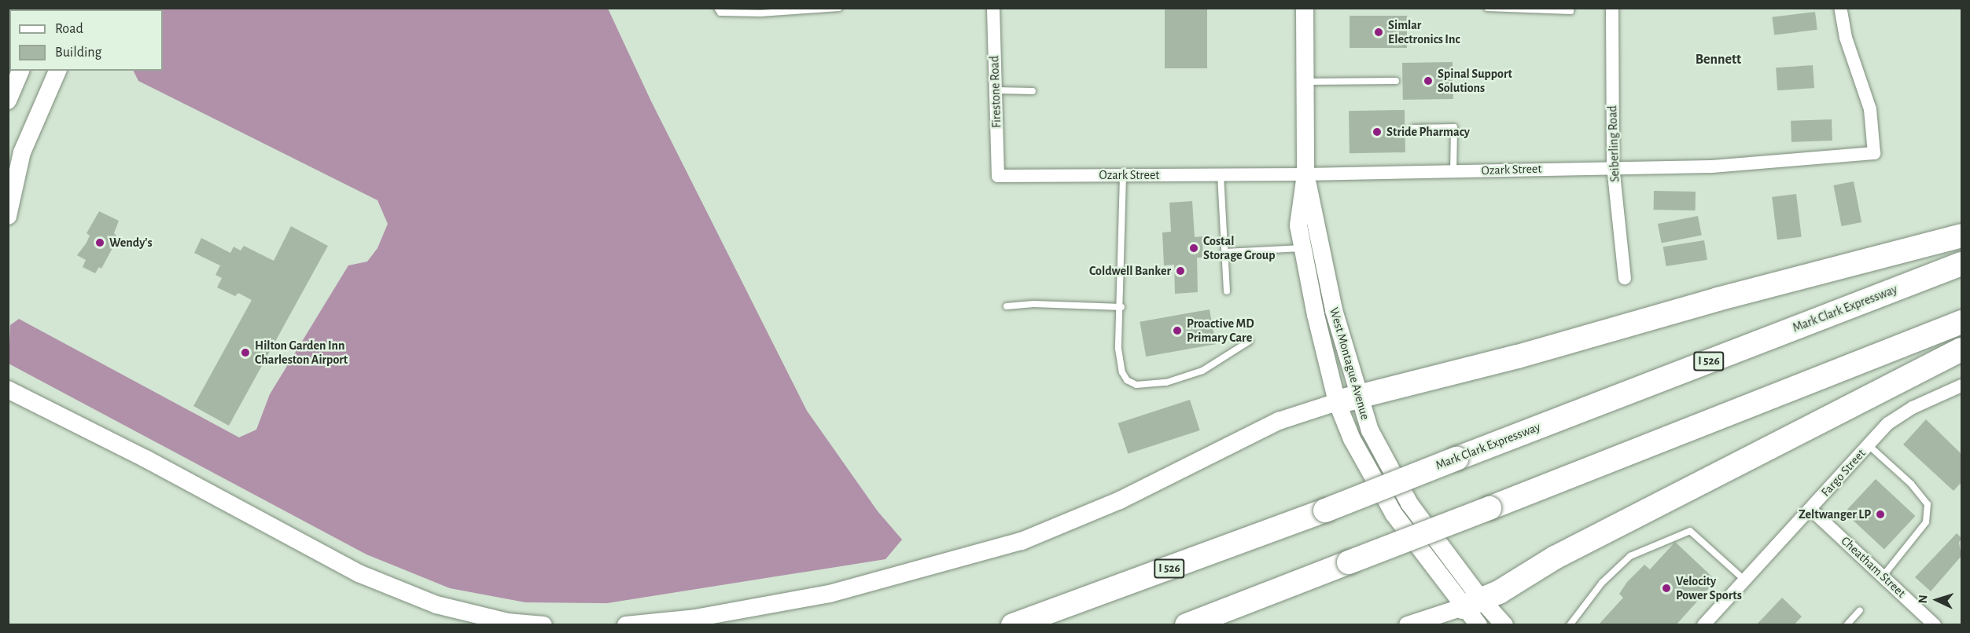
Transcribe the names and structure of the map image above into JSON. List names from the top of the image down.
{
  "streets": {
    "highway": ["Mark Clark Expressway", "I 526"],
    "main road": ["West Montague Avenue"],
    "street": [
      "Firestone Road",
      "Seiberling Road",
      "Ozark Street",
      "Fargo Street",
      "Cheatham Street"
    ]
  },
  "crossings": [
    ["Firestone Road", "Ozark Street"],
    ["Seiberling Road", "Ozark Street"],
    ["Ozark Street", "West Montague Avenue"],
    ["Fargo Street", "Cheatham Street"]
  ],
  "districts": ["Bennett"],
  "places": [
    "Simlar Electronics Inc",
    "Spinal Support Solutions",
    "Stride Pharmacy",
    "Wendy's",
    "Costal Storage Group",
    "Coldwell Banker",
    "Proactive MD Primary Care",
    "Hilton Garden Inn Charleston Airport",
    "Zeltwanger LP",
    "Velocity Power Sports"
  ],
  "legend": ["Road", "Building"],
  "north": "left"
}
